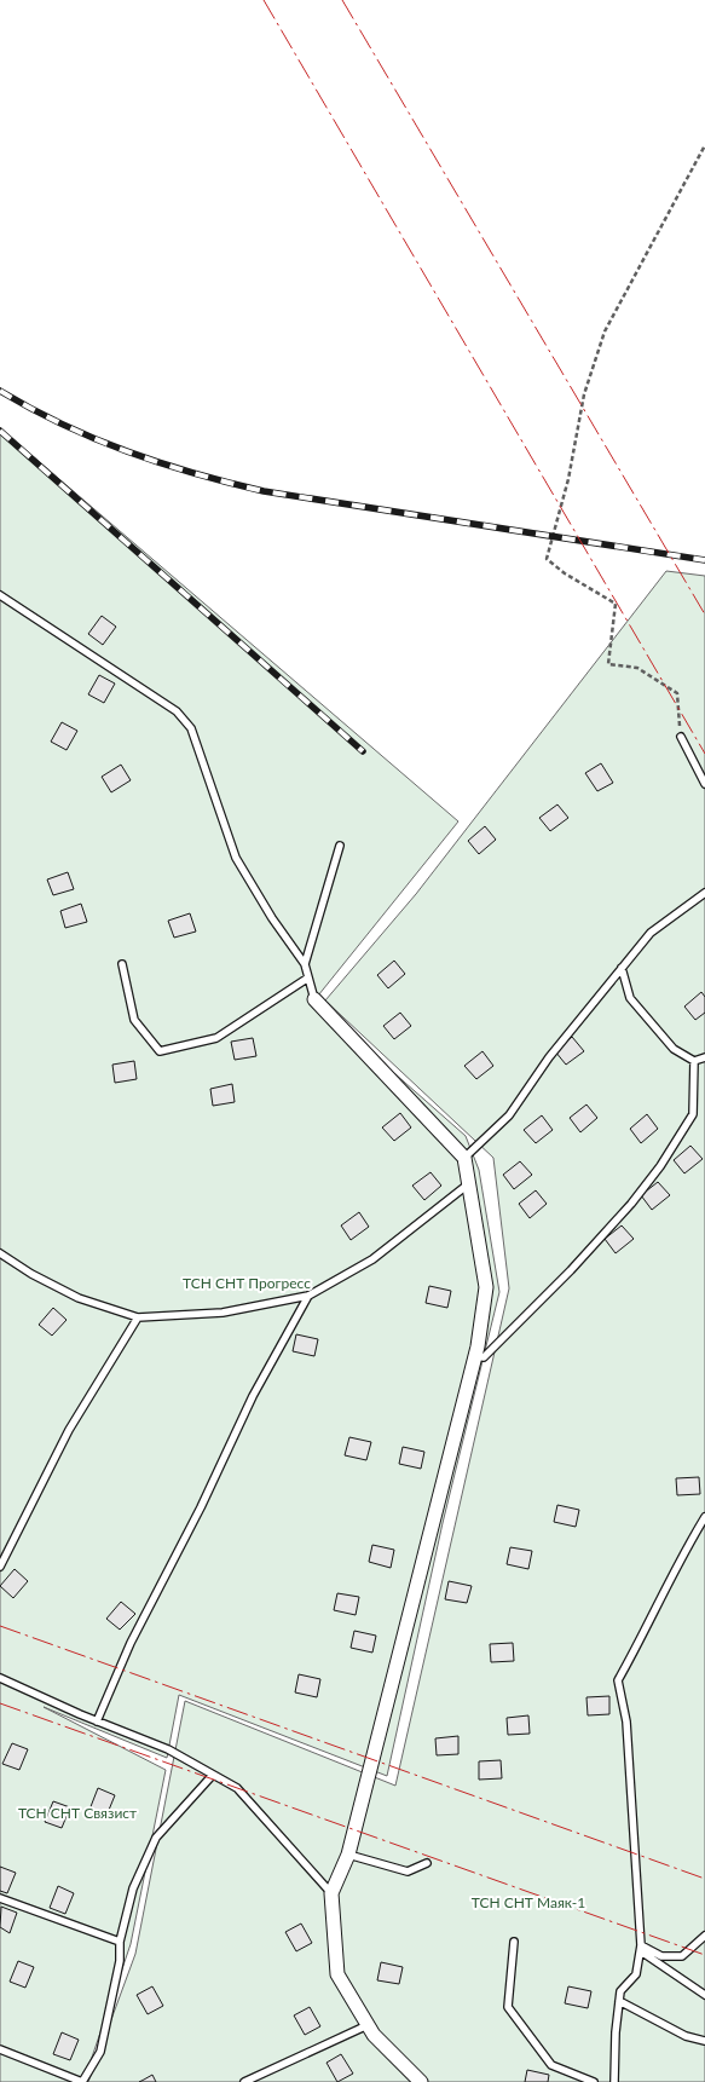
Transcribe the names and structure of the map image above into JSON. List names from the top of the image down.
{
  "parks": ["ТСН СНТ Прогресс", "ТСН СНТ Связист", "ТСН СНТ Маяк-1"]
}
